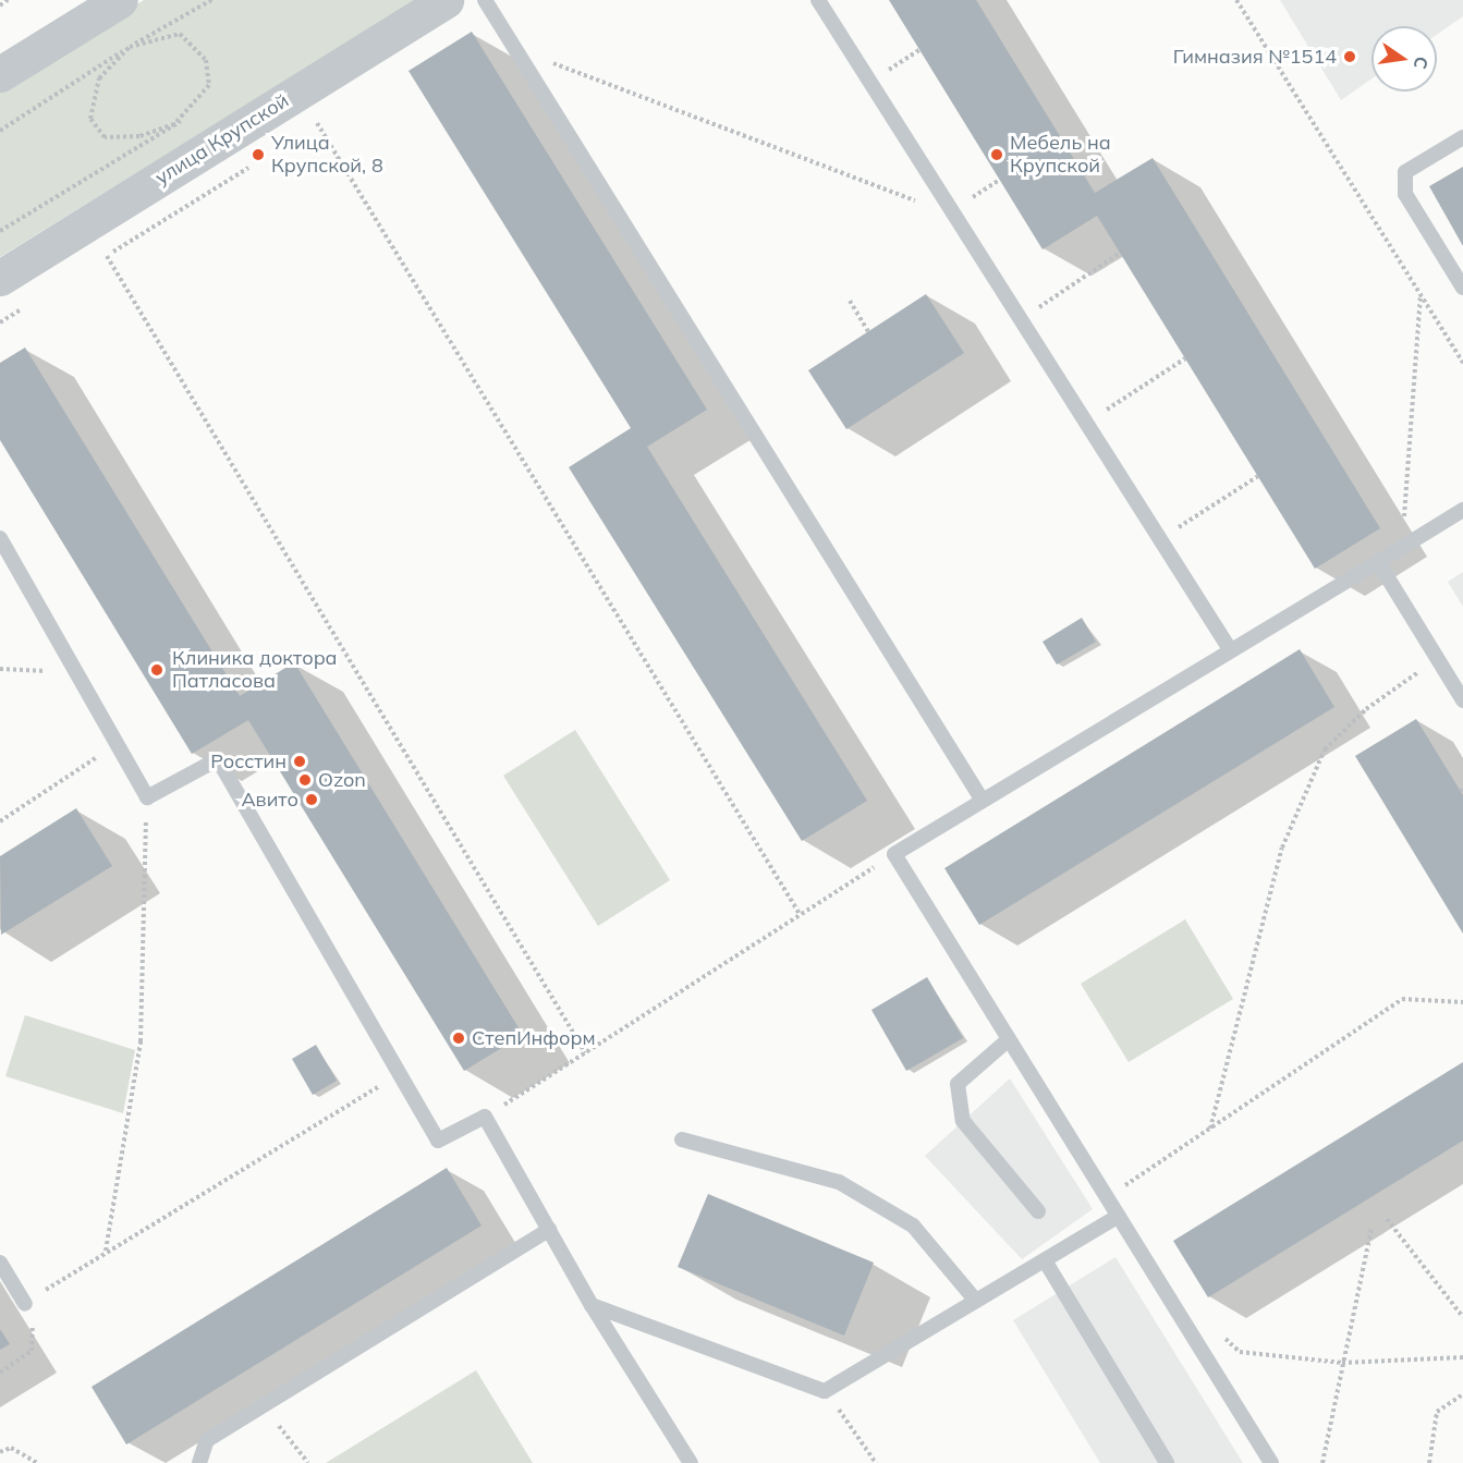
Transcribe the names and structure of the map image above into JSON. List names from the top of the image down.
{
  "streets": {
    "street": ["улица Крупской"]
  },
  "places": [
    "Гимназия №1514",
    "Улица Крупской, 8",
    "Мебель на Крупской",
    "Клиника доктора Патласова",
    "Росстин",
    "Ozon",
    "Авито",
    "СтепИнформ"
  ],
  "north": "right"
}
